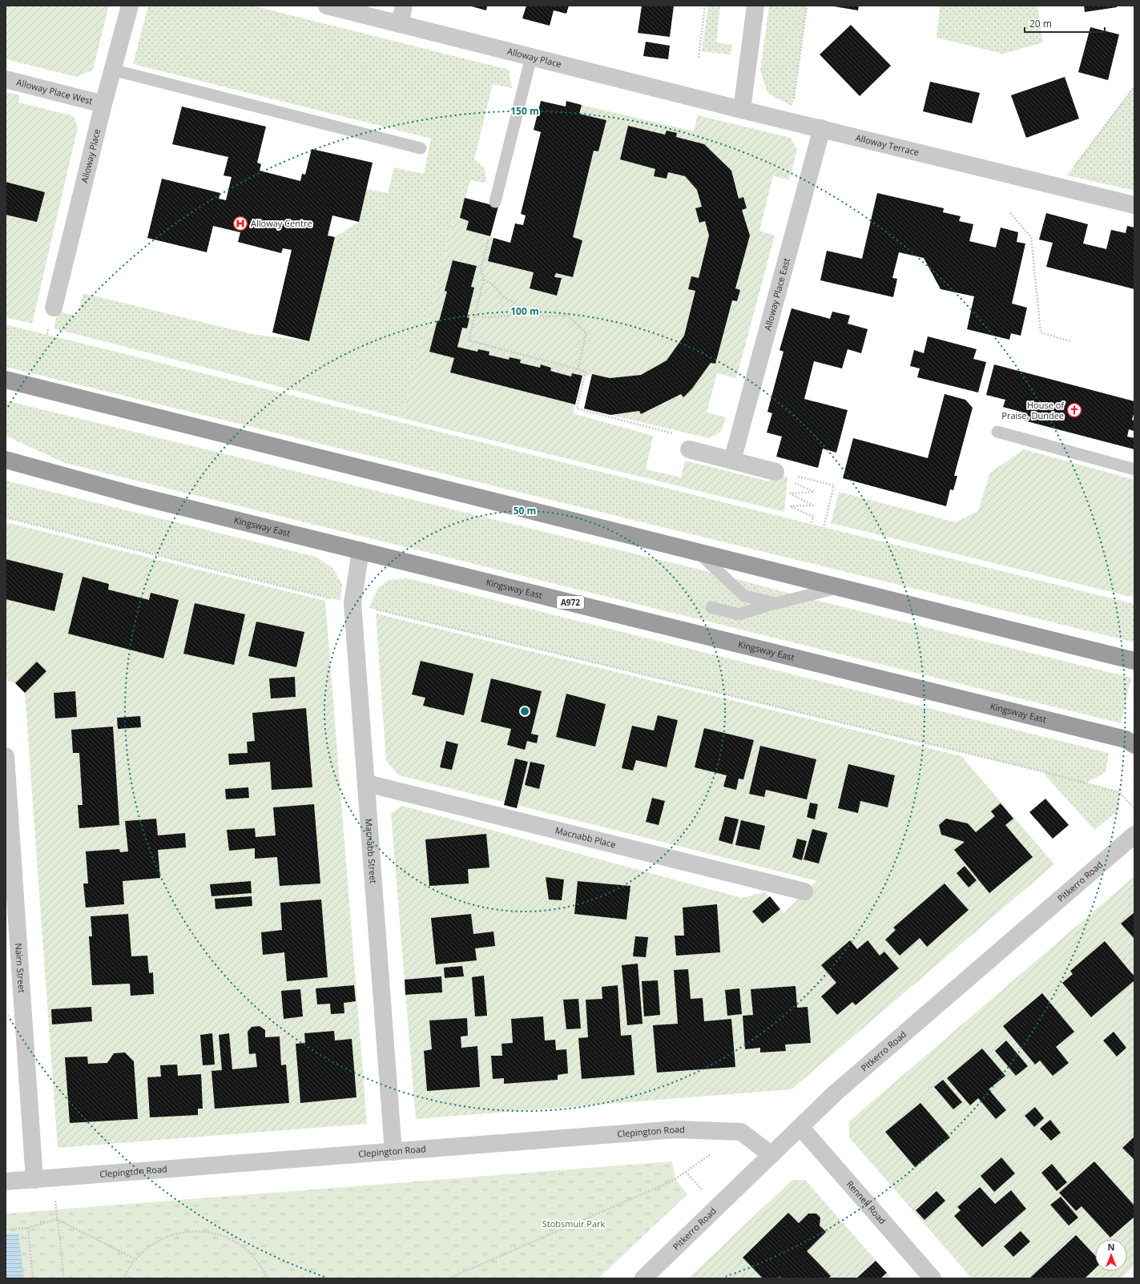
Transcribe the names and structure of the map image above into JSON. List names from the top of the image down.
{
  "streets": {
    "highway": ["Kingsway East", "A972"],
    "street": [
      "Alloway Place",
      "Alloway Place West",
      "Alloway Terrace",
      "Alloway Place East",
      "Macnabb Place",
      "Macnabb Street",
      "Pitkerro Road",
      "Nairn Street",
      "Clepington Road",
      "Rennell Road"
    ]
  },
  "crossings": [
    ["Alloway Place", "Alloway Place West"],
    ["Alloway Place", "Alloway Terrace"],
    ["Alloway Terrace", "Alloway Place East"],
    ["Kingsway East", "Macnabb Street"],
    ["Macnabb Place", "Macnabb Street"],
    ["Macnabb Street", "Clepington Road"],
    ["Pitkerro Road", "Clepington Road"],
    ["Pitkerro Road", "Rennell Road"],
    ["Nairn Street", "Clepington Road"]
  ],
  "parks": ["Stobsmuir Park"],
  "places": {
    "hospital": ["Alloway Centre"],
    "church": ["House of Praise, Dundee"]
  },
  "scale_bar": "20 m",
  "north": "top",
  "rings": ["150 m", "100 m", "50 m"]
}
